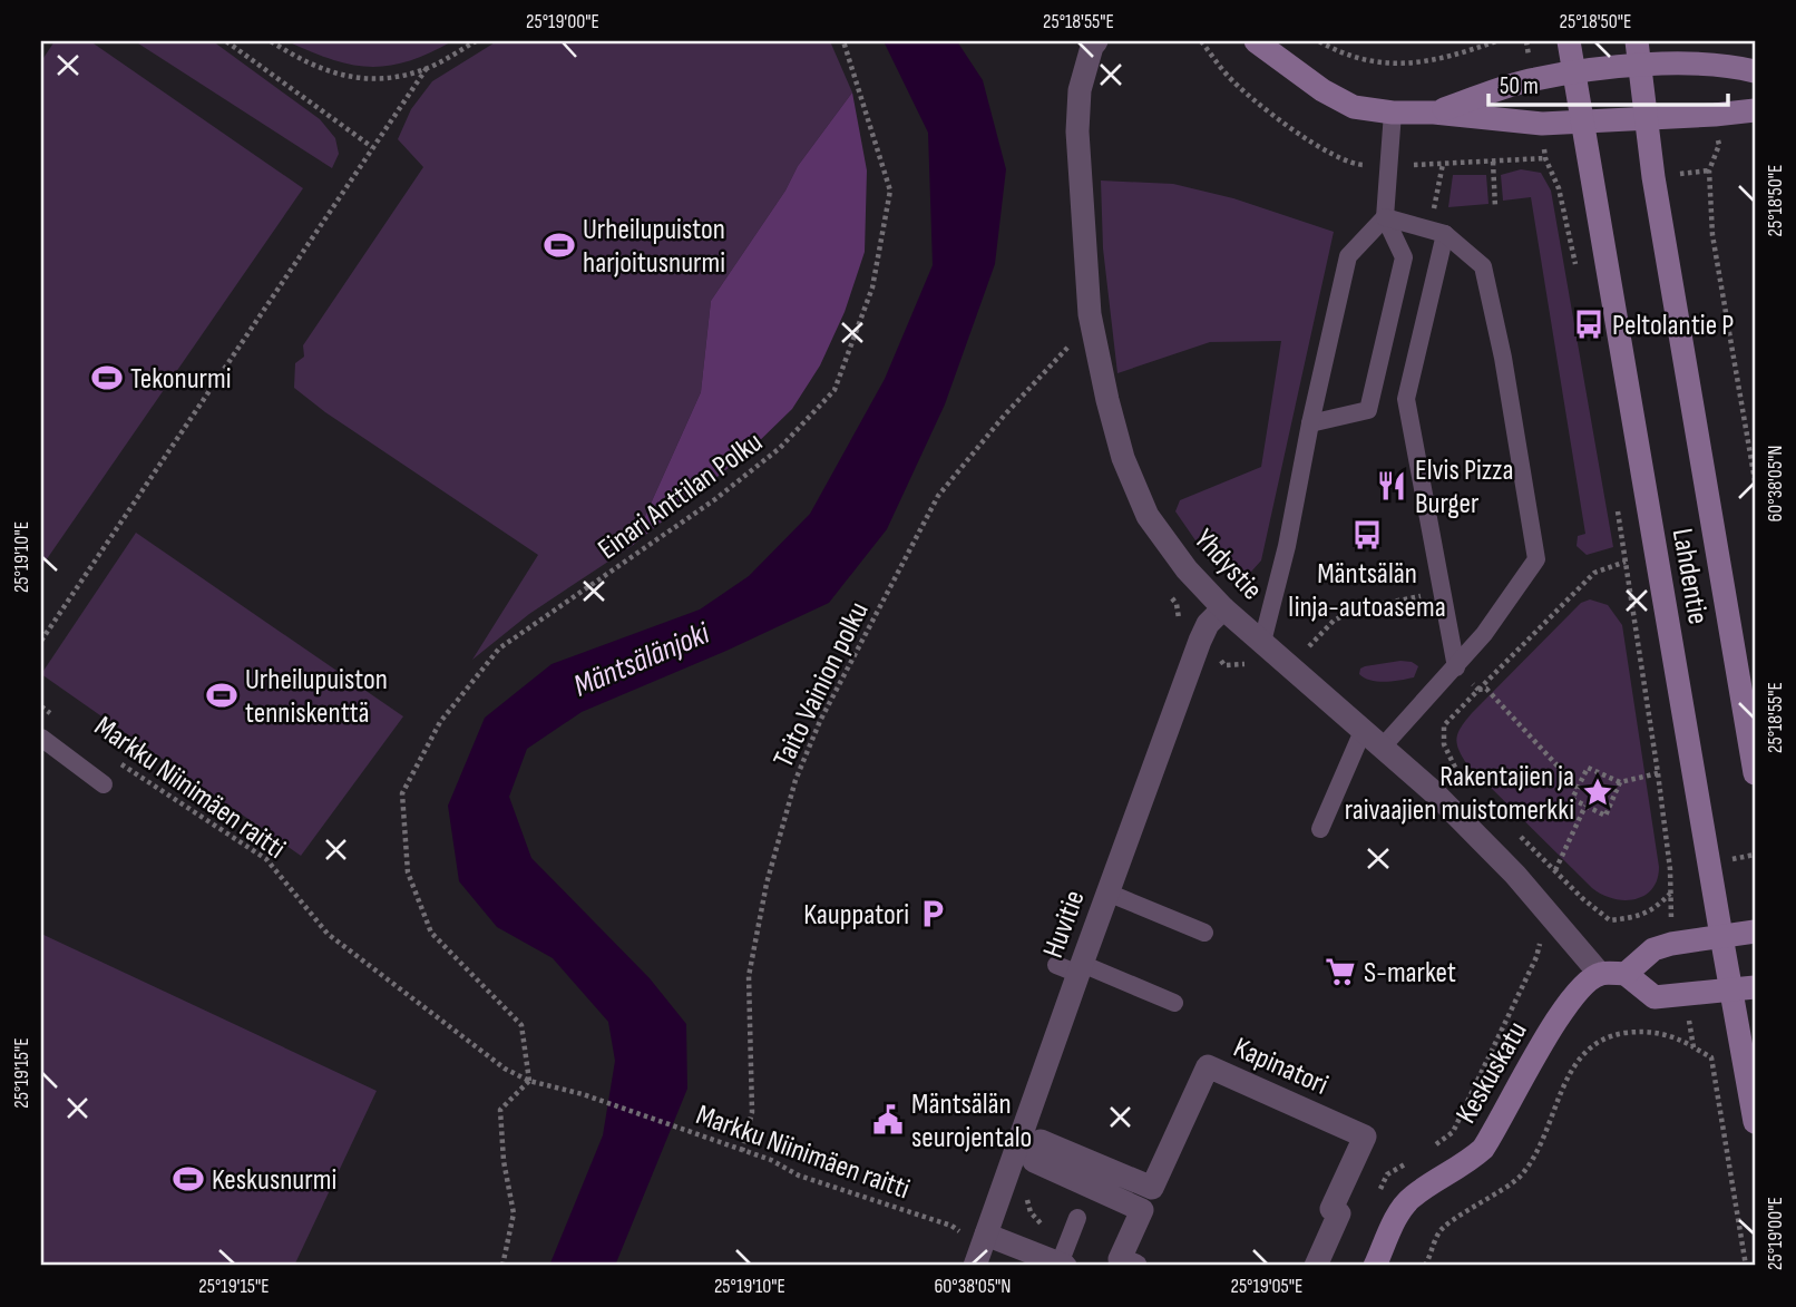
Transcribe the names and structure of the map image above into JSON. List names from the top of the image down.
{
  "streets": {
    "main road": ["Lahdentie", "Keskuskatu"],
    "street": ["Yhdystie", "Huvitie", "Kapinatori"],
    "path": ["Einari Anttilan Polku", "Taito Vainion polku", "Markku Niinimäen raitti"]
  },
  "crossings": [
    ["Einari Anttilan Polku", "Markku Niinimäen raitti"],
    ["Yhdystie", "Huvitie"],
    ["Yhdystie", "Keskuskatu"],
    ["Taito Vainion polku", "Markku Niinimäen raitti"],
    ["Markku Niinimäen raitti", "Huvitie"]
  ],
  "water": ["Mäntsälänjoki"],
  "places": {
    "sports": [
      "Urheilupuiston harjoitusnurmi",
      "Tekonurmi",
      "Urheilupuiston tenniskenttä",
      "Keskusnurmi"
    ],
    "bus stop": ["Peltolantie P", "Mäntsälän linja-autoasema"],
    "restaurant": ["Elvis Pizza Burger"],
    "place": ["Rakentajien ja raivaajien muistomerkki"],
    "parking": ["Kauppatori"],
    "supermarket": ["S-market"],
    "public building": ["Mäntsälän seurojentalo"]
  },
  "scale_bar": "50 m",
  "coordinates": [
    "25°19'00\"E",
    "25°18'55\"E",
    "25°18'50\"E",
    "60°38'05\"N",
    "25°19'10\"E",
    "25°19'15\"E",
    "25°19'05\"E"
  ]
}
